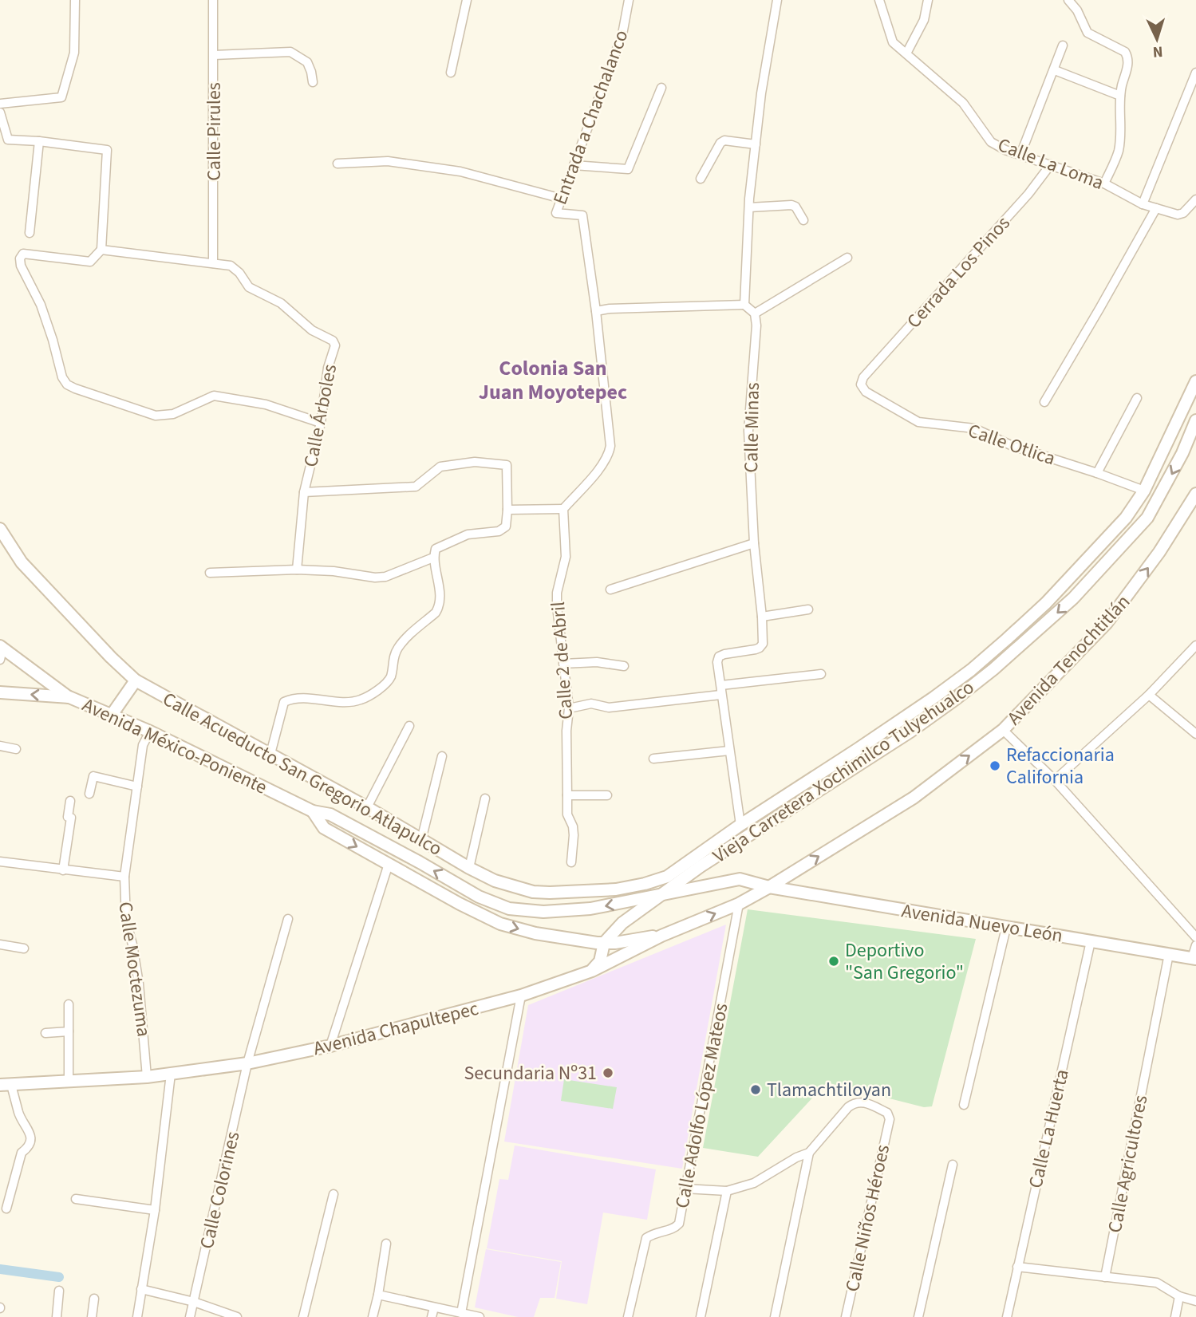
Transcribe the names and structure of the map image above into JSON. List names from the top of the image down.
{
  "streets": {
    "main road": [
      "Avenida Tenochtitlán",
      "Avenida México-Poniente",
      "Vieja Carretera Xochimilco Tulyehualco",
      "Calle Acueducto San Gregorio Atlapulco",
      "Avenida Nuevo León",
      "Avenida Chapultepec"
    ],
    "street": [
      "Entrada a Chachalanco",
      "Calle Pirules",
      "Calle La Loma",
      "Cerrada Los Pinos",
      "Calle Árboles",
      "Calle Minas",
      "Calle Otlica",
      "Calle 2 de Abril",
      "Calle Moctezuma",
      "Calle Adolfo López Mateos",
      "Calle La Huerta",
      "Calle Agricultores",
      "Calle Colorines",
      "Calle Niños Héroes"
    ]
  },
  "crossings": [
    ["Calle Pirules", "Calle Árboles"],
    ["Calle La Loma", "Cerrada Los Pinos"],
    ["Cerrada Los Pinos", "Calle Otlica"],
    ["Avenida Tenochtitlán", "Avenida Nuevo León"],
    ["Avenida Tenochtitlán", "Avenida Chapultepec"],
    ["Avenida México-Poniente", "Vieja Carretera Xochimilco Tulyehualco"],
    ["Avenida México-Poniente", "Calle Acueducto San Gregorio Atlapulco"],
    ["Avenida México-Poniente", "Avenida Nuevo León"],
    ["Avenida México-Poniente", "Calle Moctezuma"],
    ["Avenida Nuevo León", "Avenida Chapultepec"],
    ["Avenida Nuevo León", "Calle La Huerta"],
    ["Avenida Nuevo León", "Calle Agricultores"],
    ["Calle Moctezuma", "Avenida Chapultepec"],
    ["Avenida Chapultepec", "Calle Adolfo López Mateos"],
    ["Avenida Chapultepec", "Calle Colorines"]
  ],
  "districts": ["Colonia San Juan Moyotepec"],
  "places": [
    "Refaccionaria California",
    "Deportivo \"San Gregorio\"",
    "Secundaria Nº31",
    "Tlamachtiloyan"
  ],
  "north": "bottom"
}
